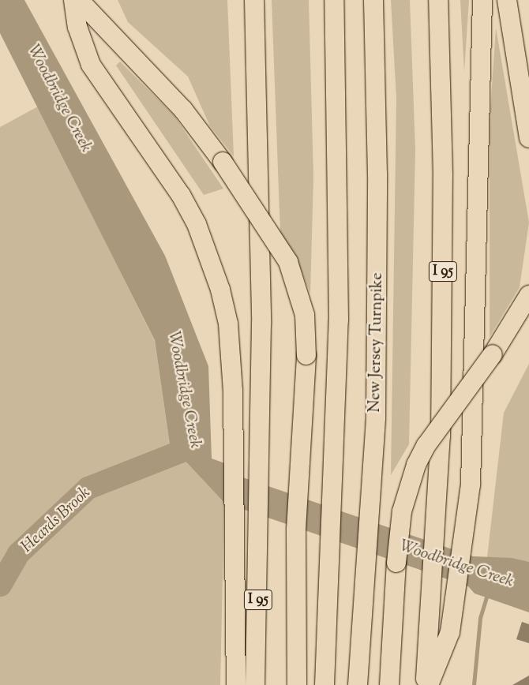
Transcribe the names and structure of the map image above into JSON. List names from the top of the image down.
{
  "streets": {
    "highway": ["I 95", "New Jersey Turnpike"]
  },
  "water": ["Woodbridge Creek", "Heards Brook"]
}
